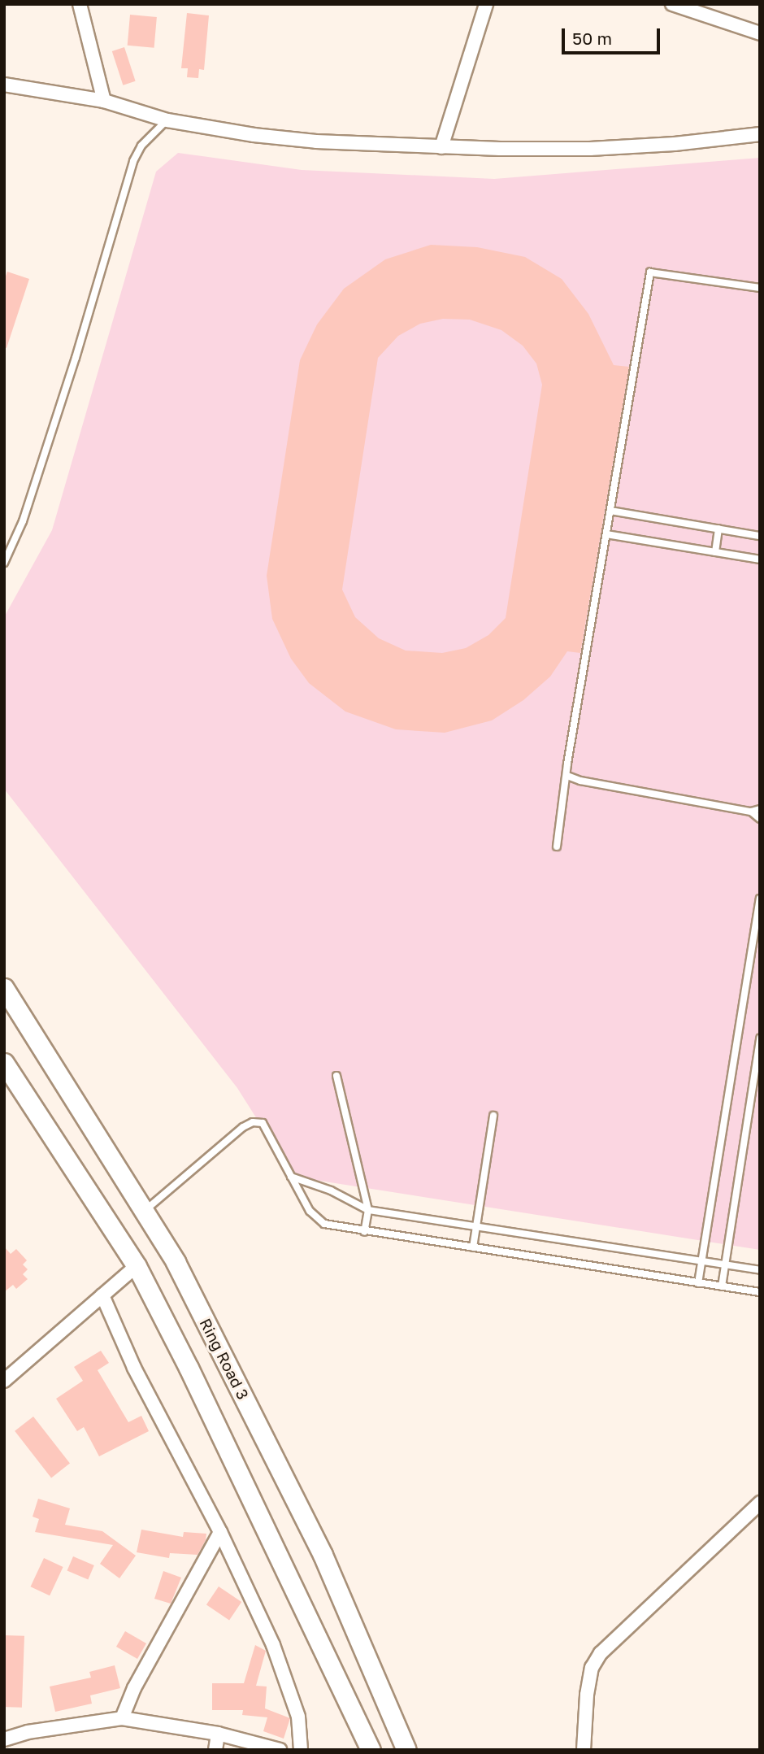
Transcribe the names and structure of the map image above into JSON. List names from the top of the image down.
{
  "streets": {
    "main road": ["Ring Road 3"]
  },
  "scale_bar": "50 m"
}
